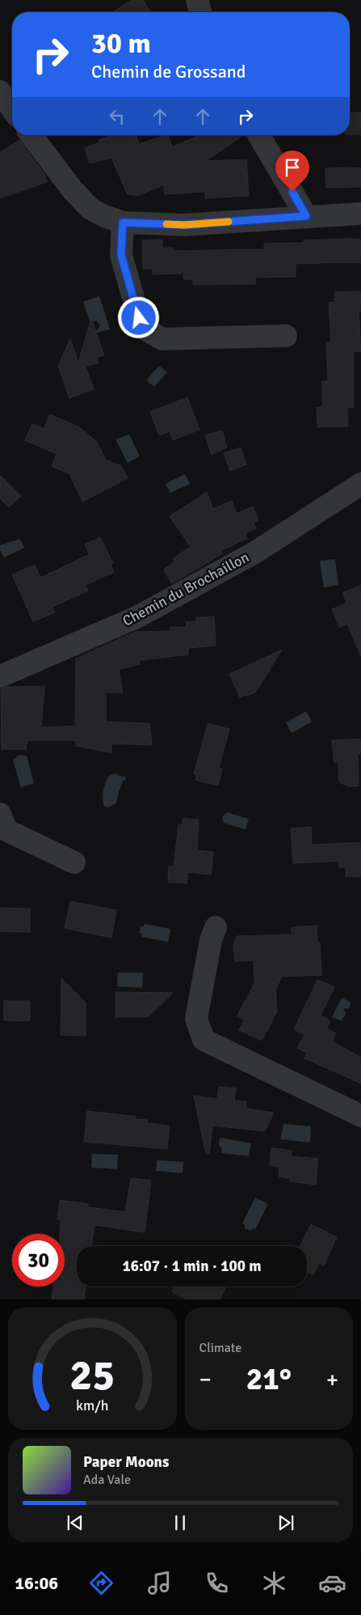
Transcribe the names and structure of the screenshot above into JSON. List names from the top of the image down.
{
  "streets": {
    "street": ["Chemin du Brochaillon"]
  },
  "page": {
    "turn": ["30 m", "Chemin de Grossand"],
    "limit": "30",
    "trip": "16:07 · 1 min · 100 m",
    "tile": "Climate",
    "heat": ["−", "21°", "+"],
    "song": ["Paper Moons", "Ada Vale"],
    "tabs": "16:06",
    "gauge": ["25", "km/h"]
  }
}
